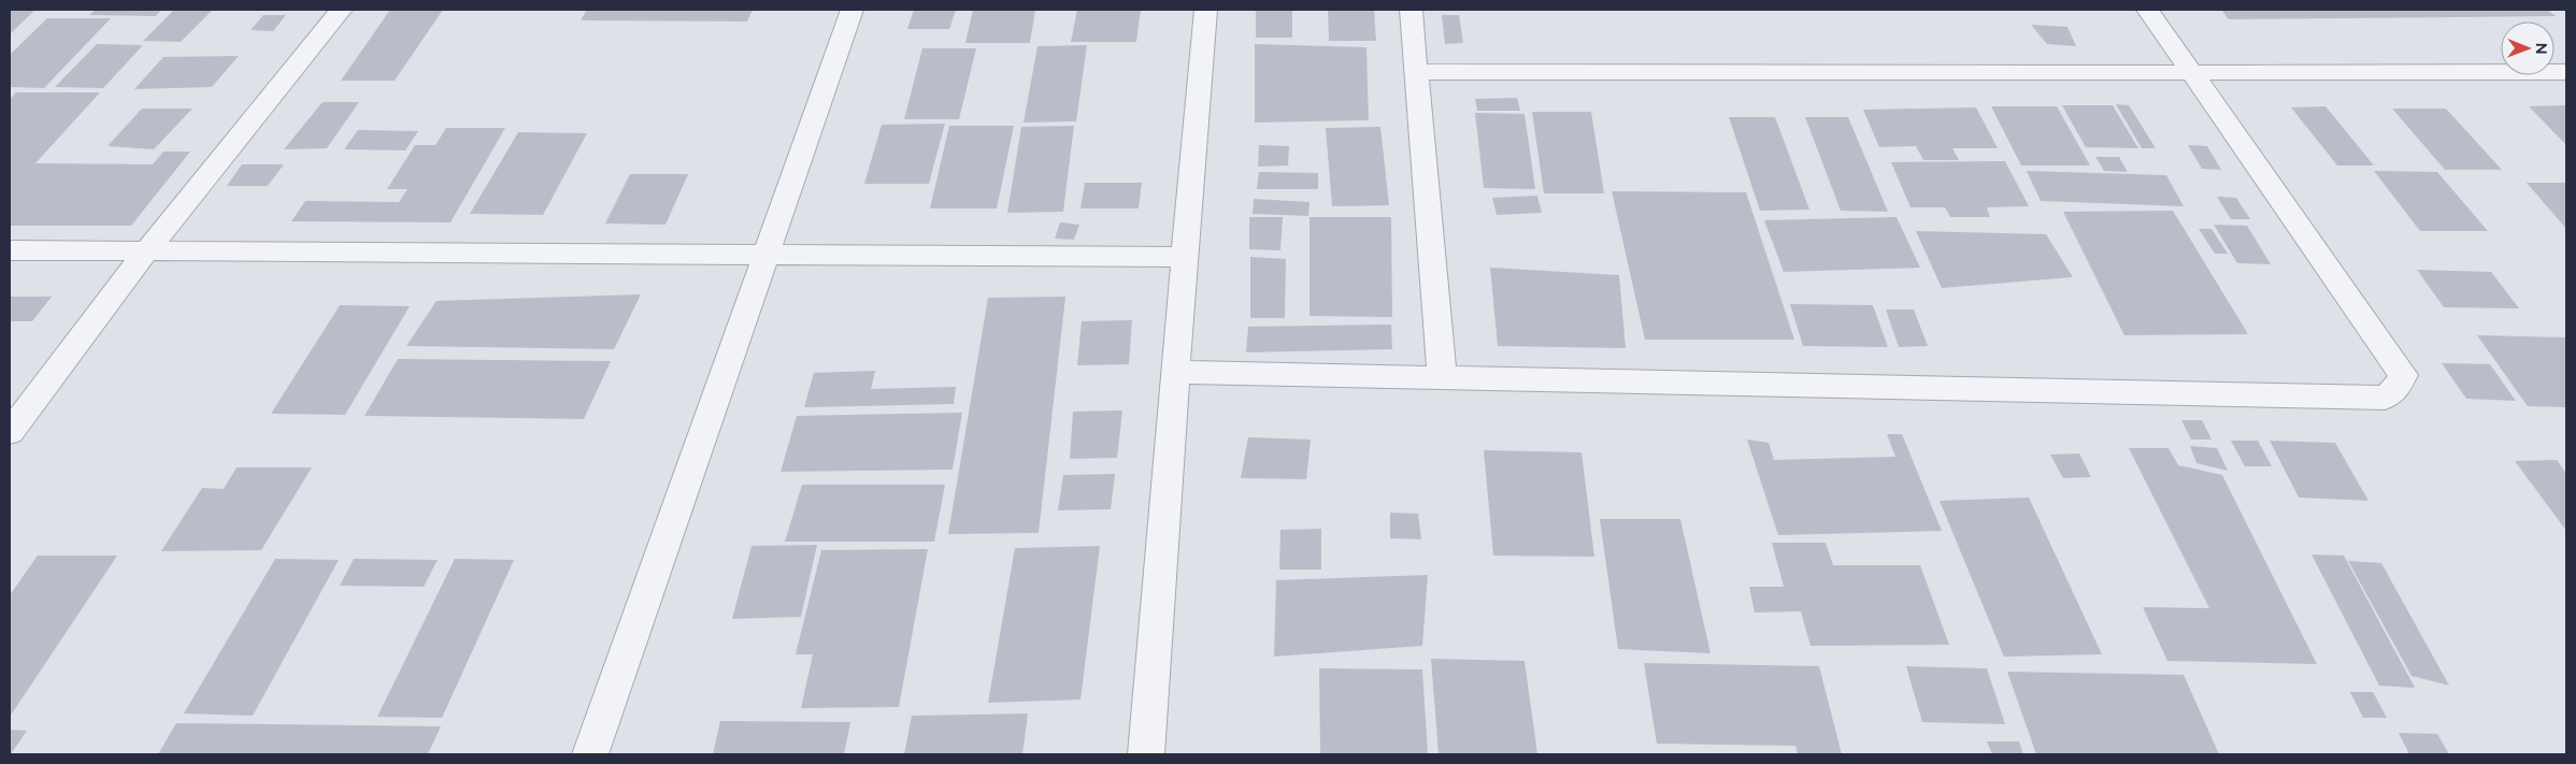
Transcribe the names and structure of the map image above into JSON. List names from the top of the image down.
{
  "north": "right"
}
